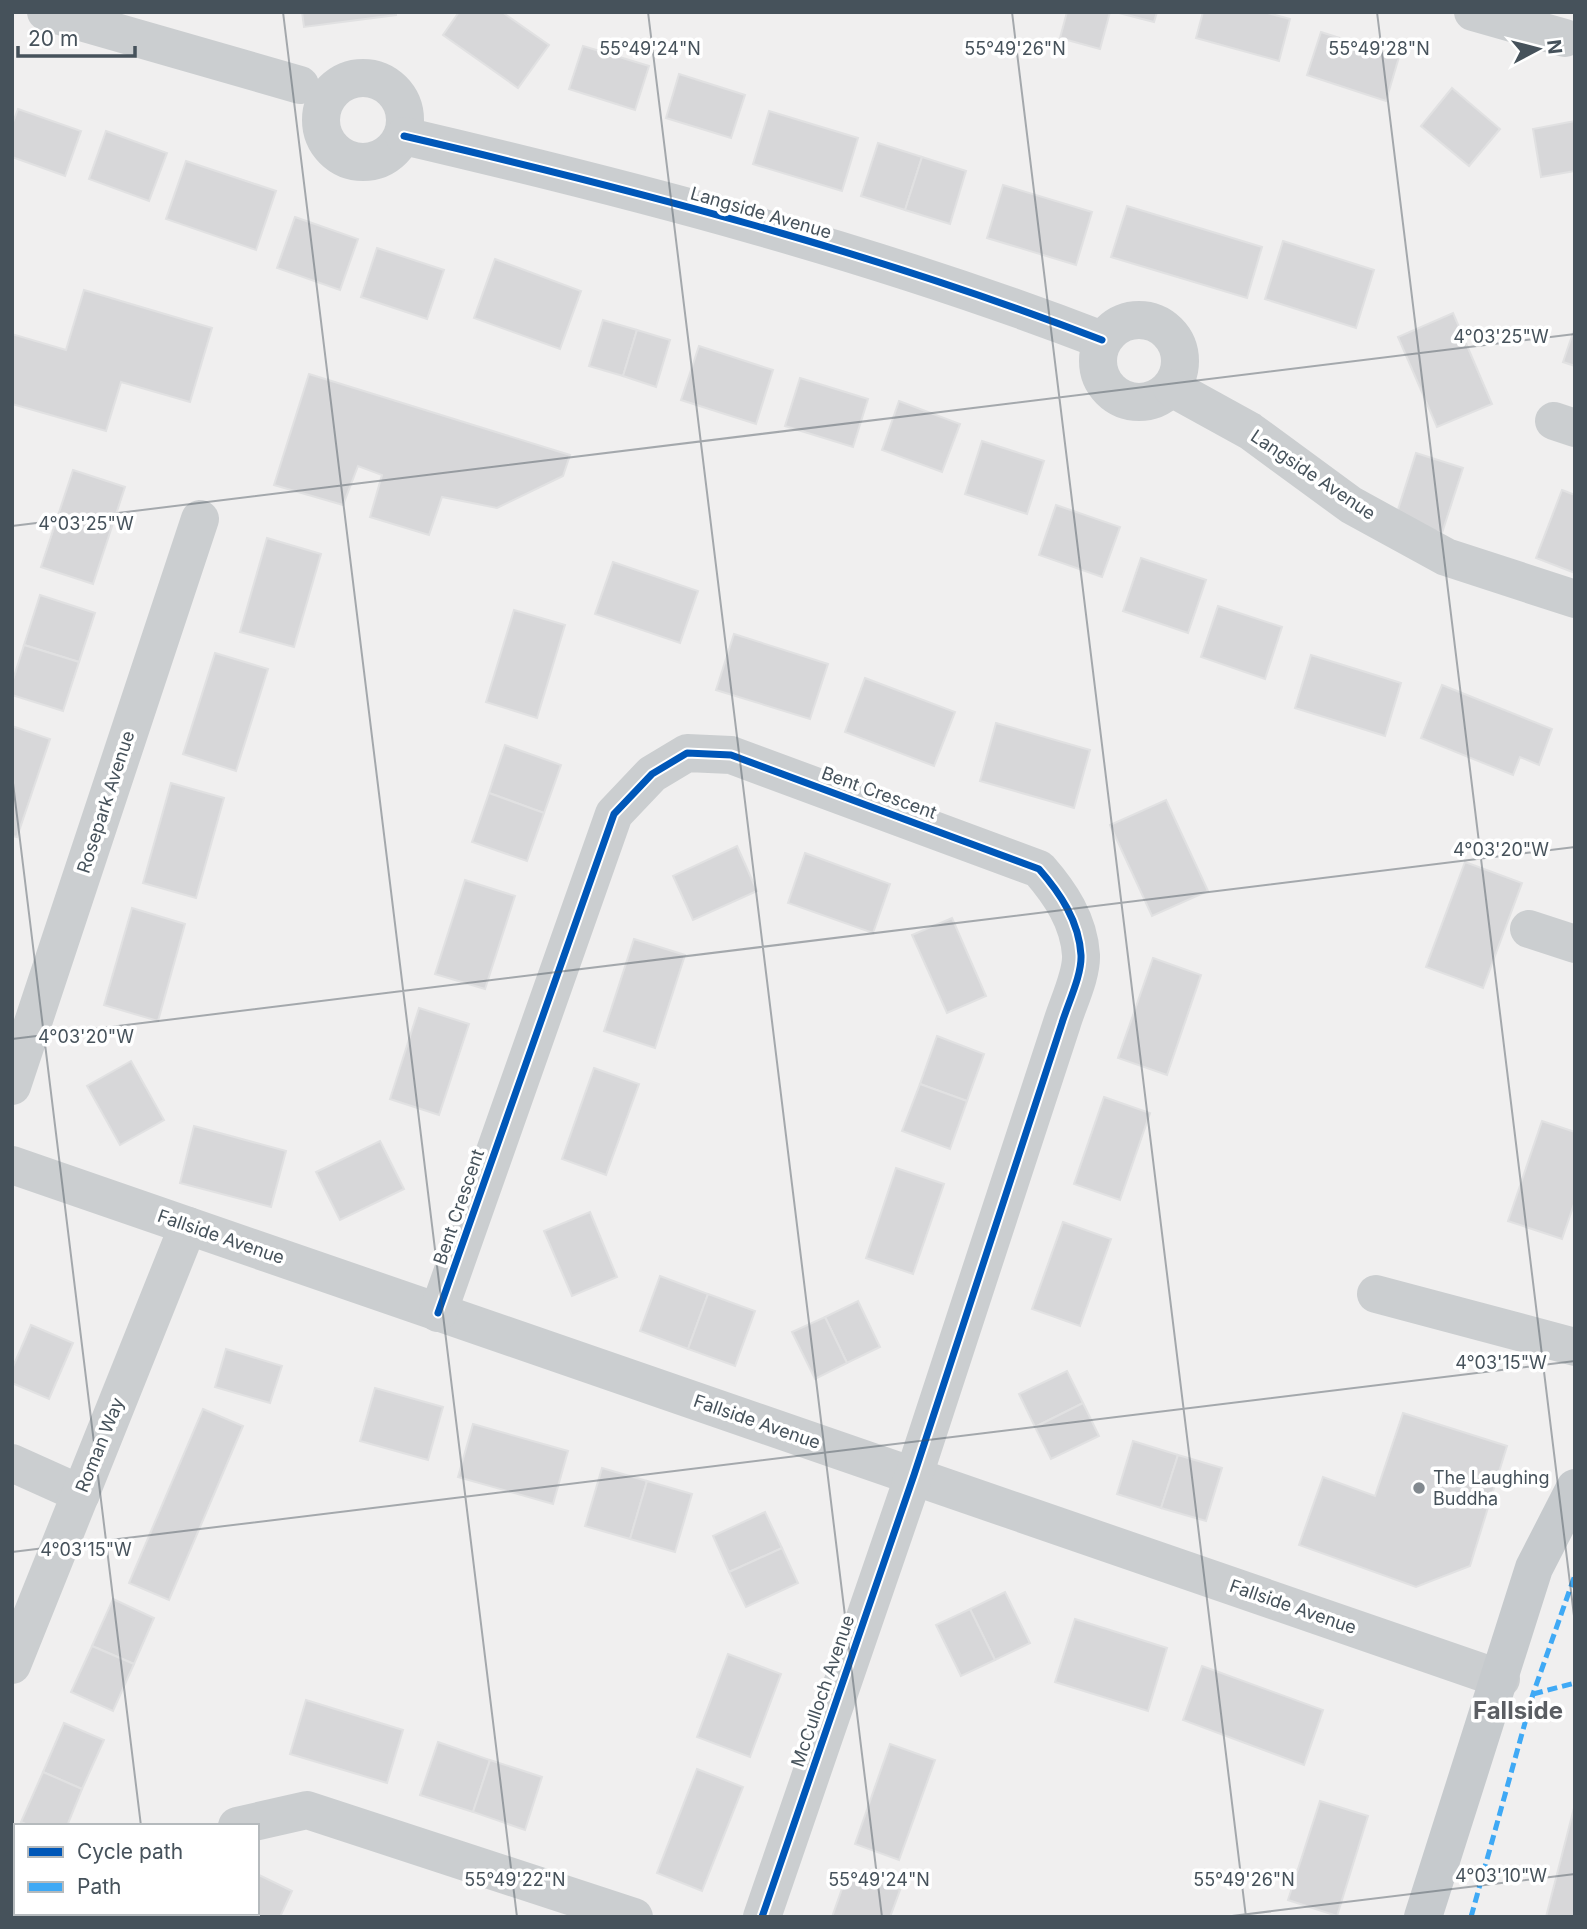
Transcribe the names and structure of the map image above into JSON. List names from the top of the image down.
{
  "streets": {
    "street": [
      "Langside Avenue",
      "Bent Crescent",
      "Rosepark Avenue",
      "Fallside Avenue",
      "Roman Way",
      "McCulloch Avenue"
    ]
  },
  "crossings": [
    ["Bent Crescent", "Fallside Avenue"],
    ["Bent Crescent", "McCulloch Avenue"],
    ["Fallside Avenue", "Roman Way"],
    ["Fallside Avenue", "McCulloch Avenue"]
  ],
  "districts": ["Fallside"],
  "places": ["The Laughing Buddha"],
  "legend": ["Cycle path", "Path"],
  "scale_bar": "20 m",
  "north": "right",
  "coordinates": [
    "55°49'24\"N",
    "55°49'26\"N",
    "55°49'28\"N",
    "4°03'25\"W",
    "4°03'20\"W",
    "4°03'15\"W",
    "4°03'10\"W",
    "55°49'22\"N"
  ]
}
